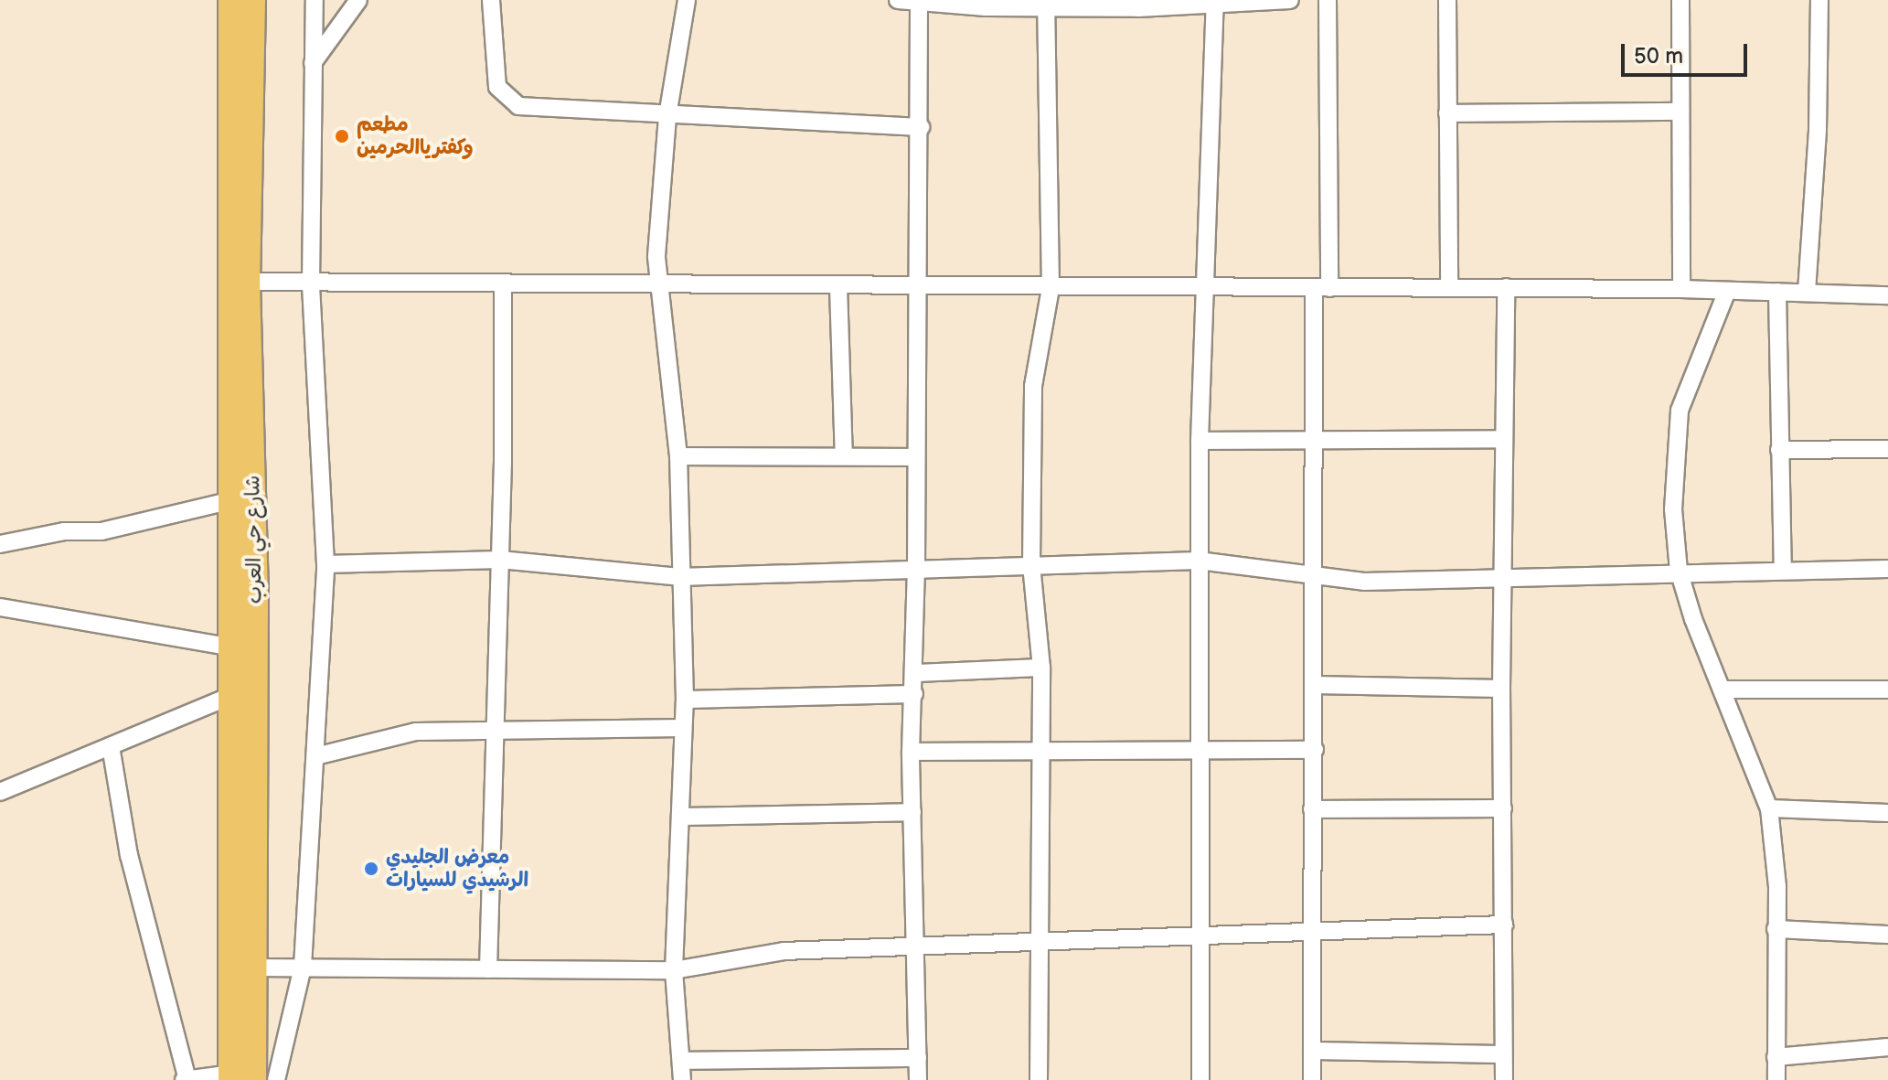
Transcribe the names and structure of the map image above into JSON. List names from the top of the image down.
{
  "streets": {
    "main road": ["شارع حي العرب"]
  },
  "places": ["مطعم وكفترياالحرمين", "معرض الجليدي الرشيدي للسيارات"],
  "scale_bar": "50 m"
}
